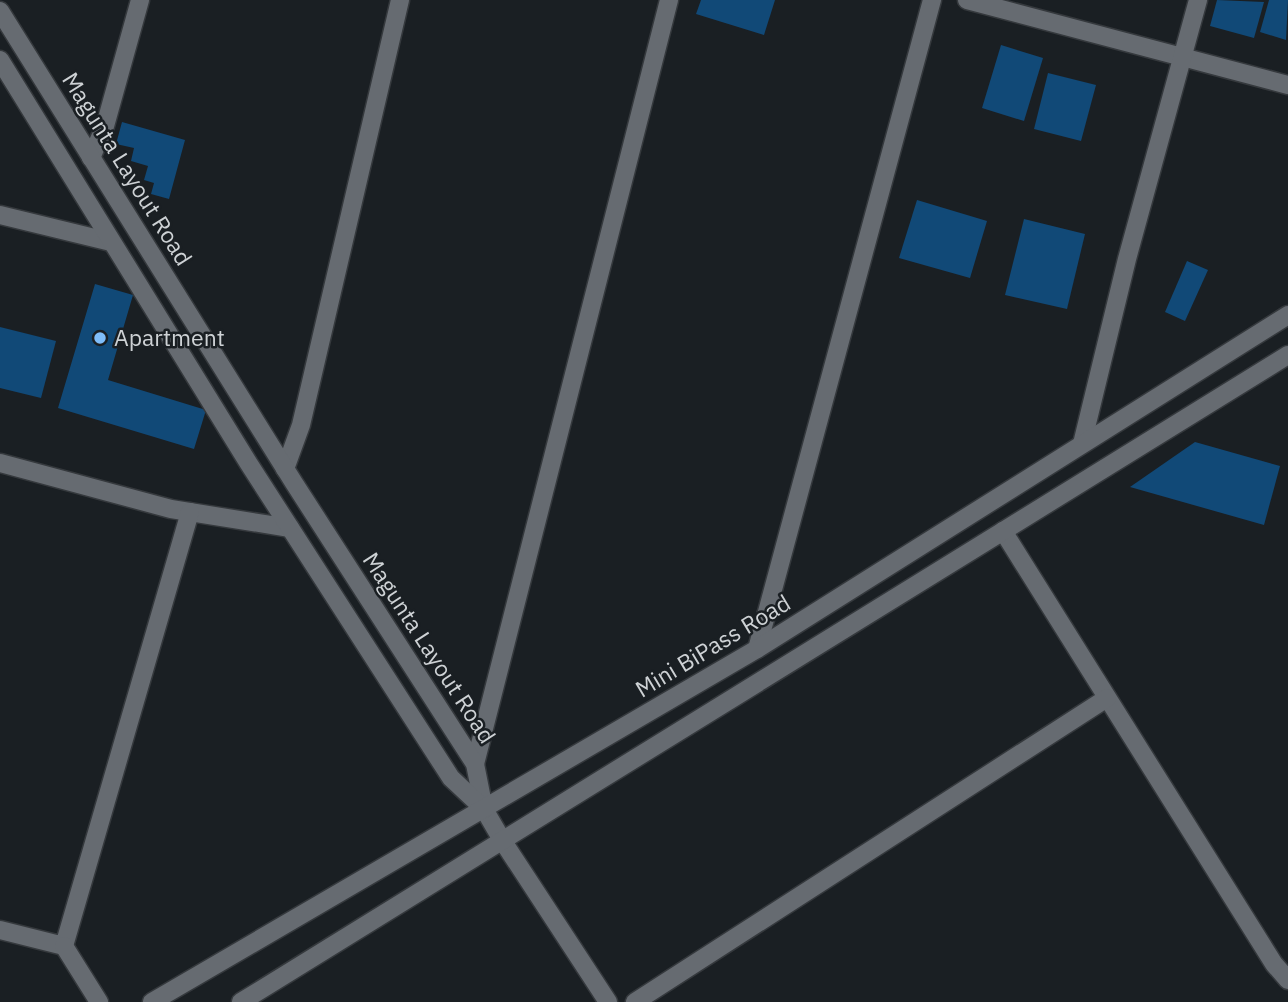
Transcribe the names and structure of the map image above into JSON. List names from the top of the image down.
{
  "streets": {
    "street": ["Magunta Layout Road", "Mini BiPass Road"]
  },
  "crossings": [
    ["Magunta Layout Road", "Mini BiPass Road"]
  ],
  "places": ["Apartment"]
}
